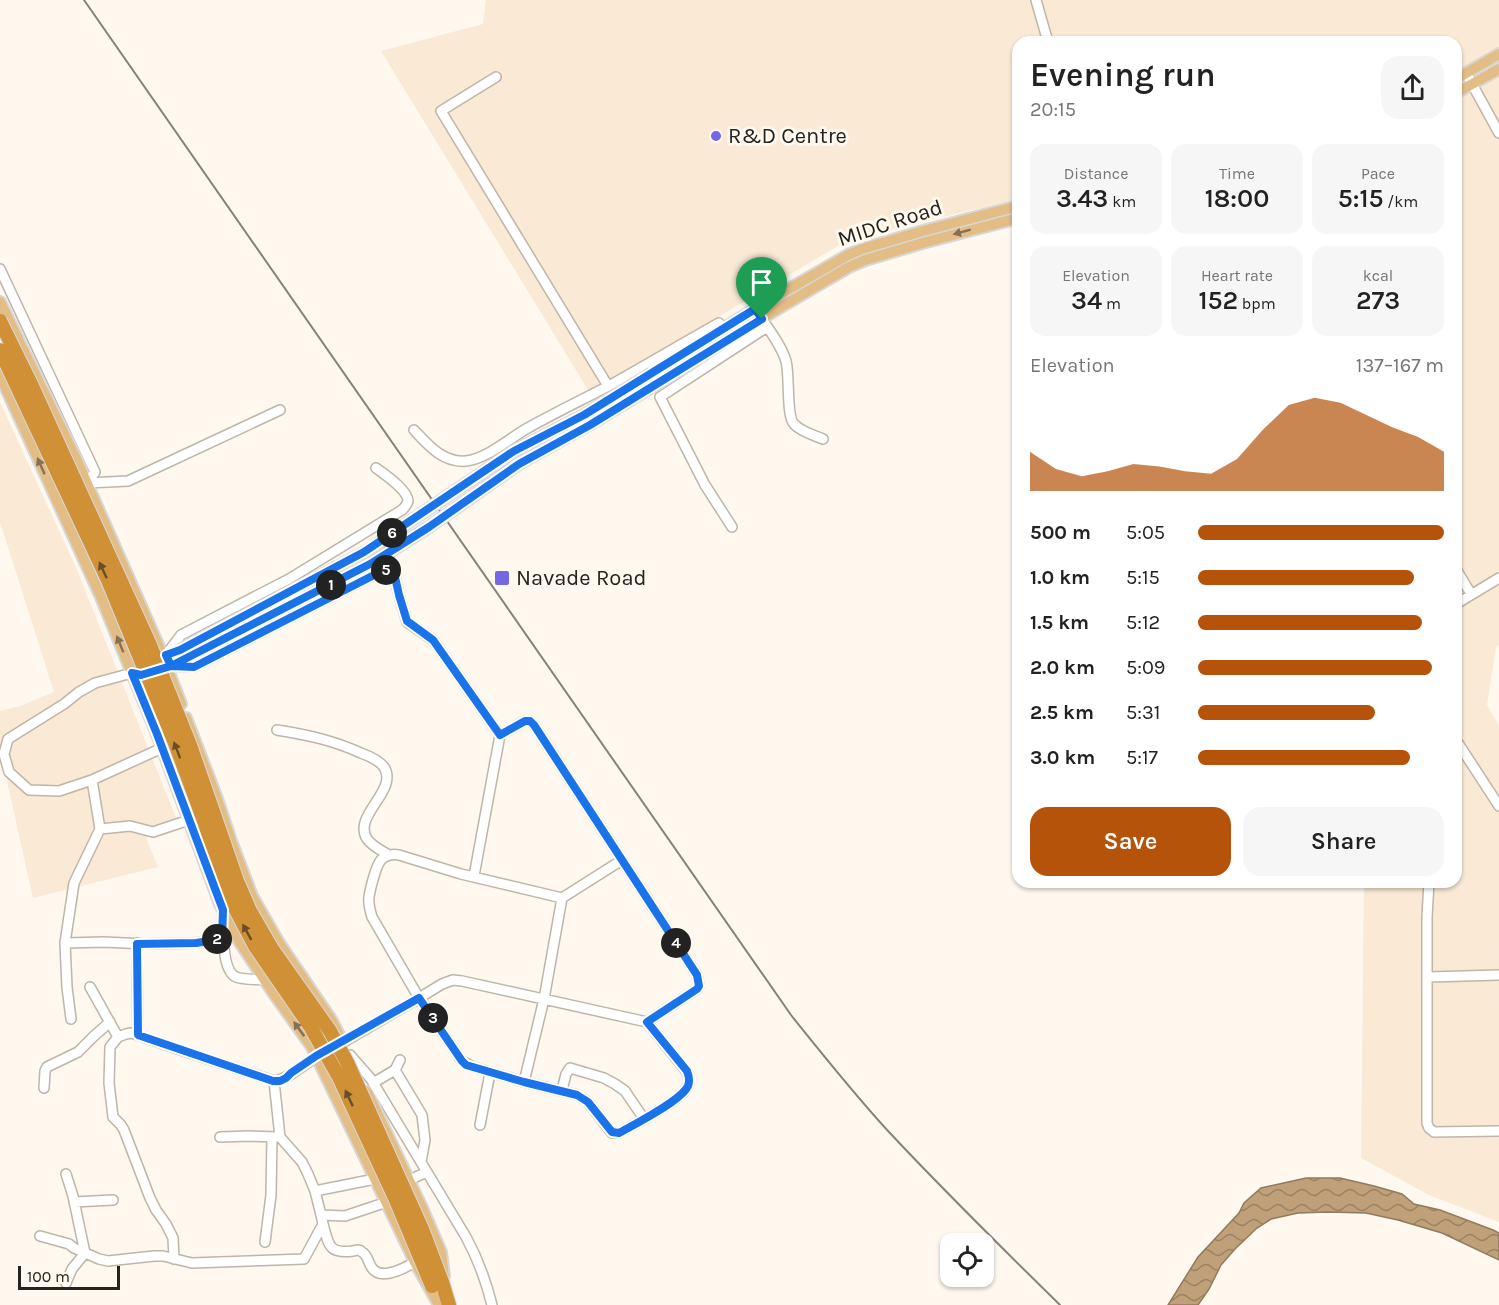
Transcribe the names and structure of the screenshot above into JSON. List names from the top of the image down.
{
  "streets": {
    "main road": ["MIDC Road"]
  },
  "places": {
    "other": ["R&D Centre"],
    "transit": ["Navade Road"]
  },
  "scale_bar": "100 m",
  "page": {
    "heading": ["Evening run", "20:15"],
    "stats": [
      ["Distance", "3.43 km"],
      ["Time", "18:00"],
      ["Pace", "5:15 /km"],
      ["Elevation", "34 m"],
      ["Heart rate", "152 bpm"],
      ["kcal", "273"]
    ],
    "chart": ["Elevation", "137–167 m"],
    "list": [
      {
        "name": "500 m",
        "note": "5:05"
      },
      {
        "name": "1.0 km",
        "note": "5:15"
      },
      {
        "name": "1.5 km",
        "note": "5:12"
      },
      {
        "name": "2.0 km",
        "note": "5:09"
      },
      {
        "name": "2.5 km",
        "note": "5:31"
      },
      {
        "name": "3.0 km",
        "note": "5:17"
      }
    ],
    "pins": [
      "6",
      "5",
      "1",
      "2",
      "4",
      "3"
    ],
    "buttons": ["Save", "Share"],
    "scale": "100 m"
  }
}
